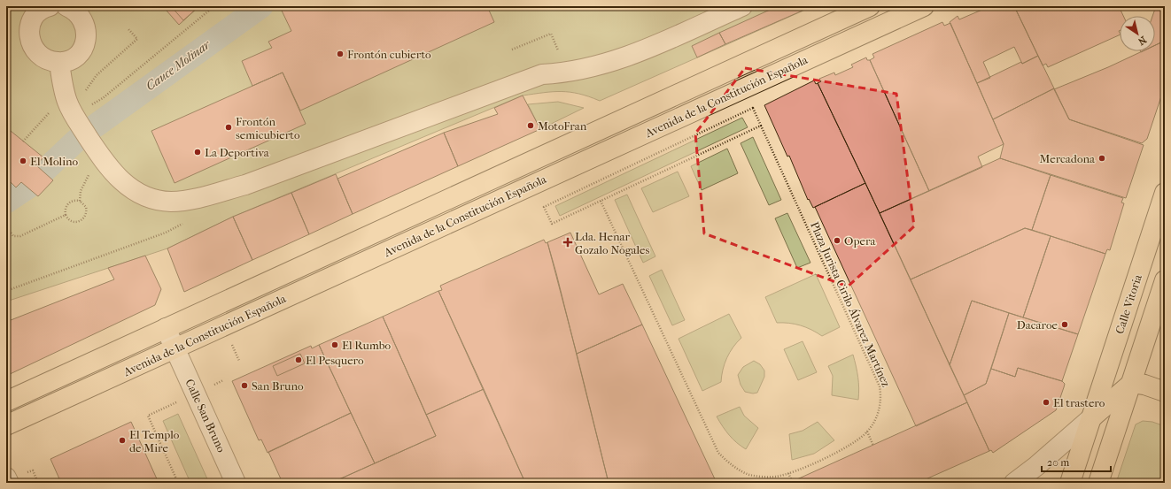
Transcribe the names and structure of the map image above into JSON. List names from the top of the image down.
{
  "streets": {
    "main road": ["Avenida de la Constitución Española", "Calle Vitoria"],
    "street": ["Calle San Bruno"],
    "path": ["Plaza Jurista Cirilo Álvarez Martínez"]
  },
  "crossings": [
    ["Avenida de la Constitución Española", "Calle San Bruno"]
  ],
  "water": ["Cauce Molinar"],
  "places": {
    "other": [
      "Frontón cubierto",
      "MotoFran",
      "Frontón semicubierto",
      "La Deportiva",
      "Mercadona",
      "El Molino",
      "Opera",
      "Dacaroe",
      "El Rumbo",
      "El Pesquero",
      "San Bruno",
      "El trastero",
      "El Templo de Mire"
    ],
    "health": ["Lda. Henar Gozalo Nogales"]
  },
  "scale_bar": "20 m",
  "north": "bottom right"
}
